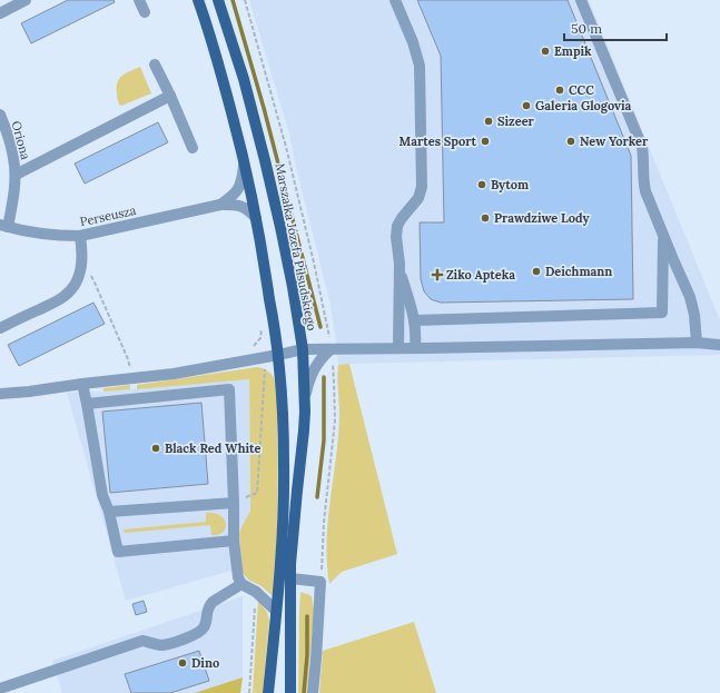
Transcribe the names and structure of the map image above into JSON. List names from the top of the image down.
{
  "streets": {
    "main road": ["Marszałka Józefa Piłsudskiego"],
    "street": ["Oriona", "Perseusza"]
  },
  "crossings": [
    ["Oriona", "Perseusza"]
  ],
  "places": {
    "other": [
      "Empik",
      "CCC",
      "Galeria Glogovia",
      "Sizeer",
      "Martes Sport",
      "New Yorker",
      "Bytom",
      "Prawdziwe Lody",
      "Deichmann",
      "Black Red White",
      "Dino"
    ],
    "health": ["Ziko Apteka"]
  },
  "scale_bar": "50 m"
}
